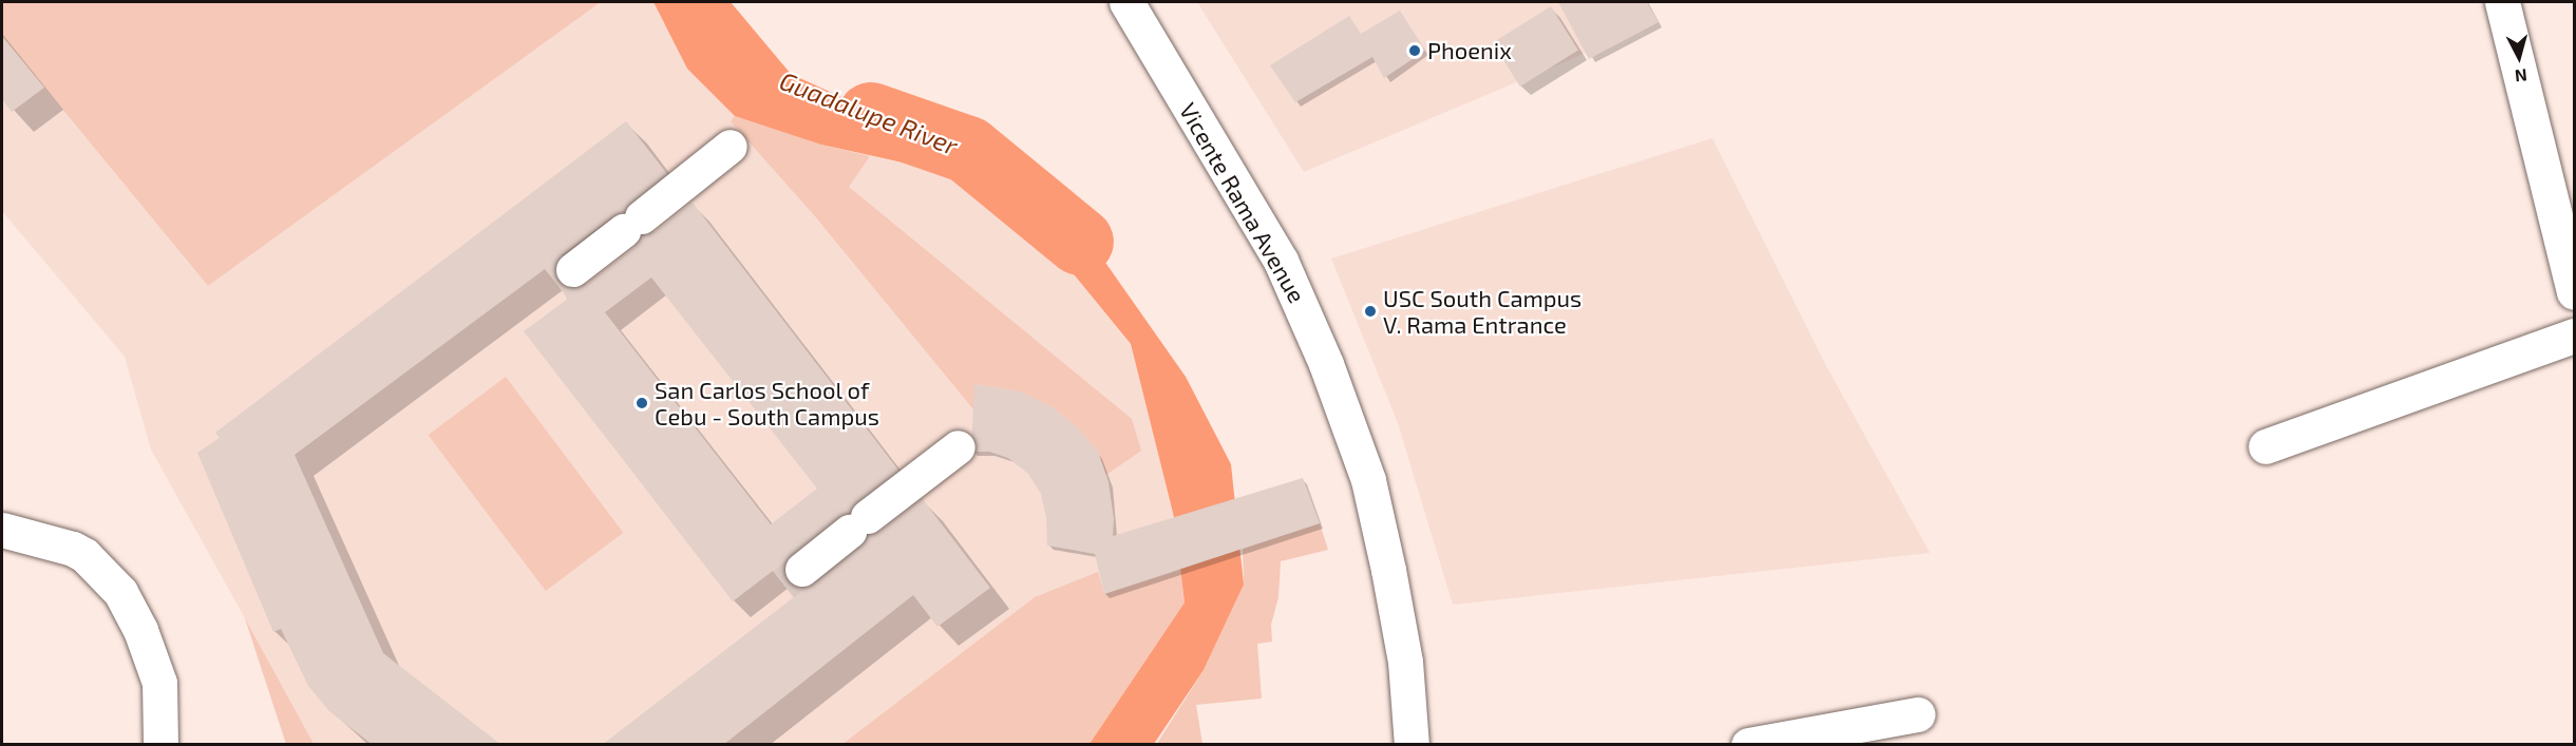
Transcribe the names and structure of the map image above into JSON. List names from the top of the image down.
{
  "streets": {
    "street": ["Vicente Rama Avenue"]
  },
  "water": ["Guadalupe River"],
  "places": ["Phoenix", "USC South Campus V. Rama Entrance", "San Carlos School of Cebu - South Campus"],
  "north": "bottom"
}
